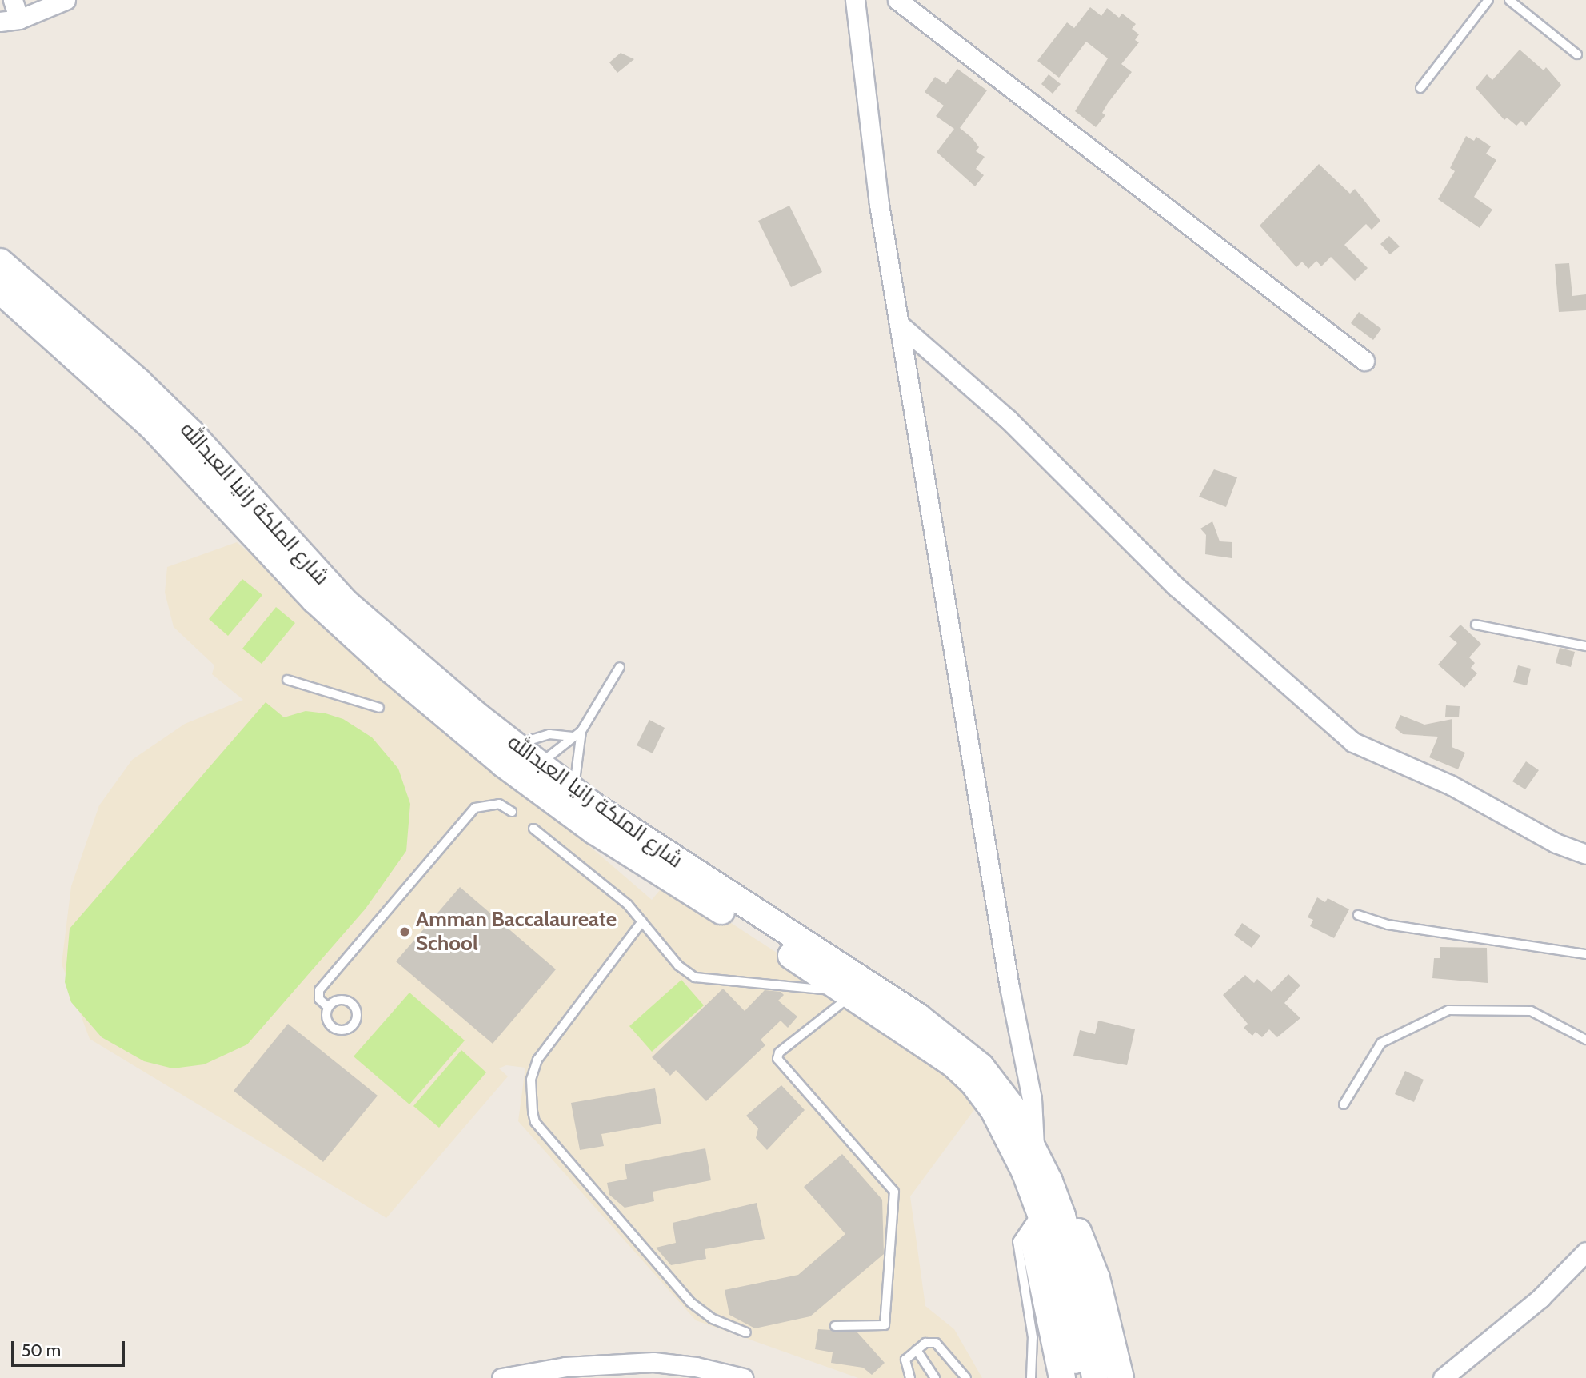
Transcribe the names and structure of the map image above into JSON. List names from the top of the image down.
{
  "streets": {
    "main road": ["شارع الملكة رانيا العبدالله"]
  },
  "places": ["Amman Baccalaureate School"],
  "scale_bar": "50 m"
}
